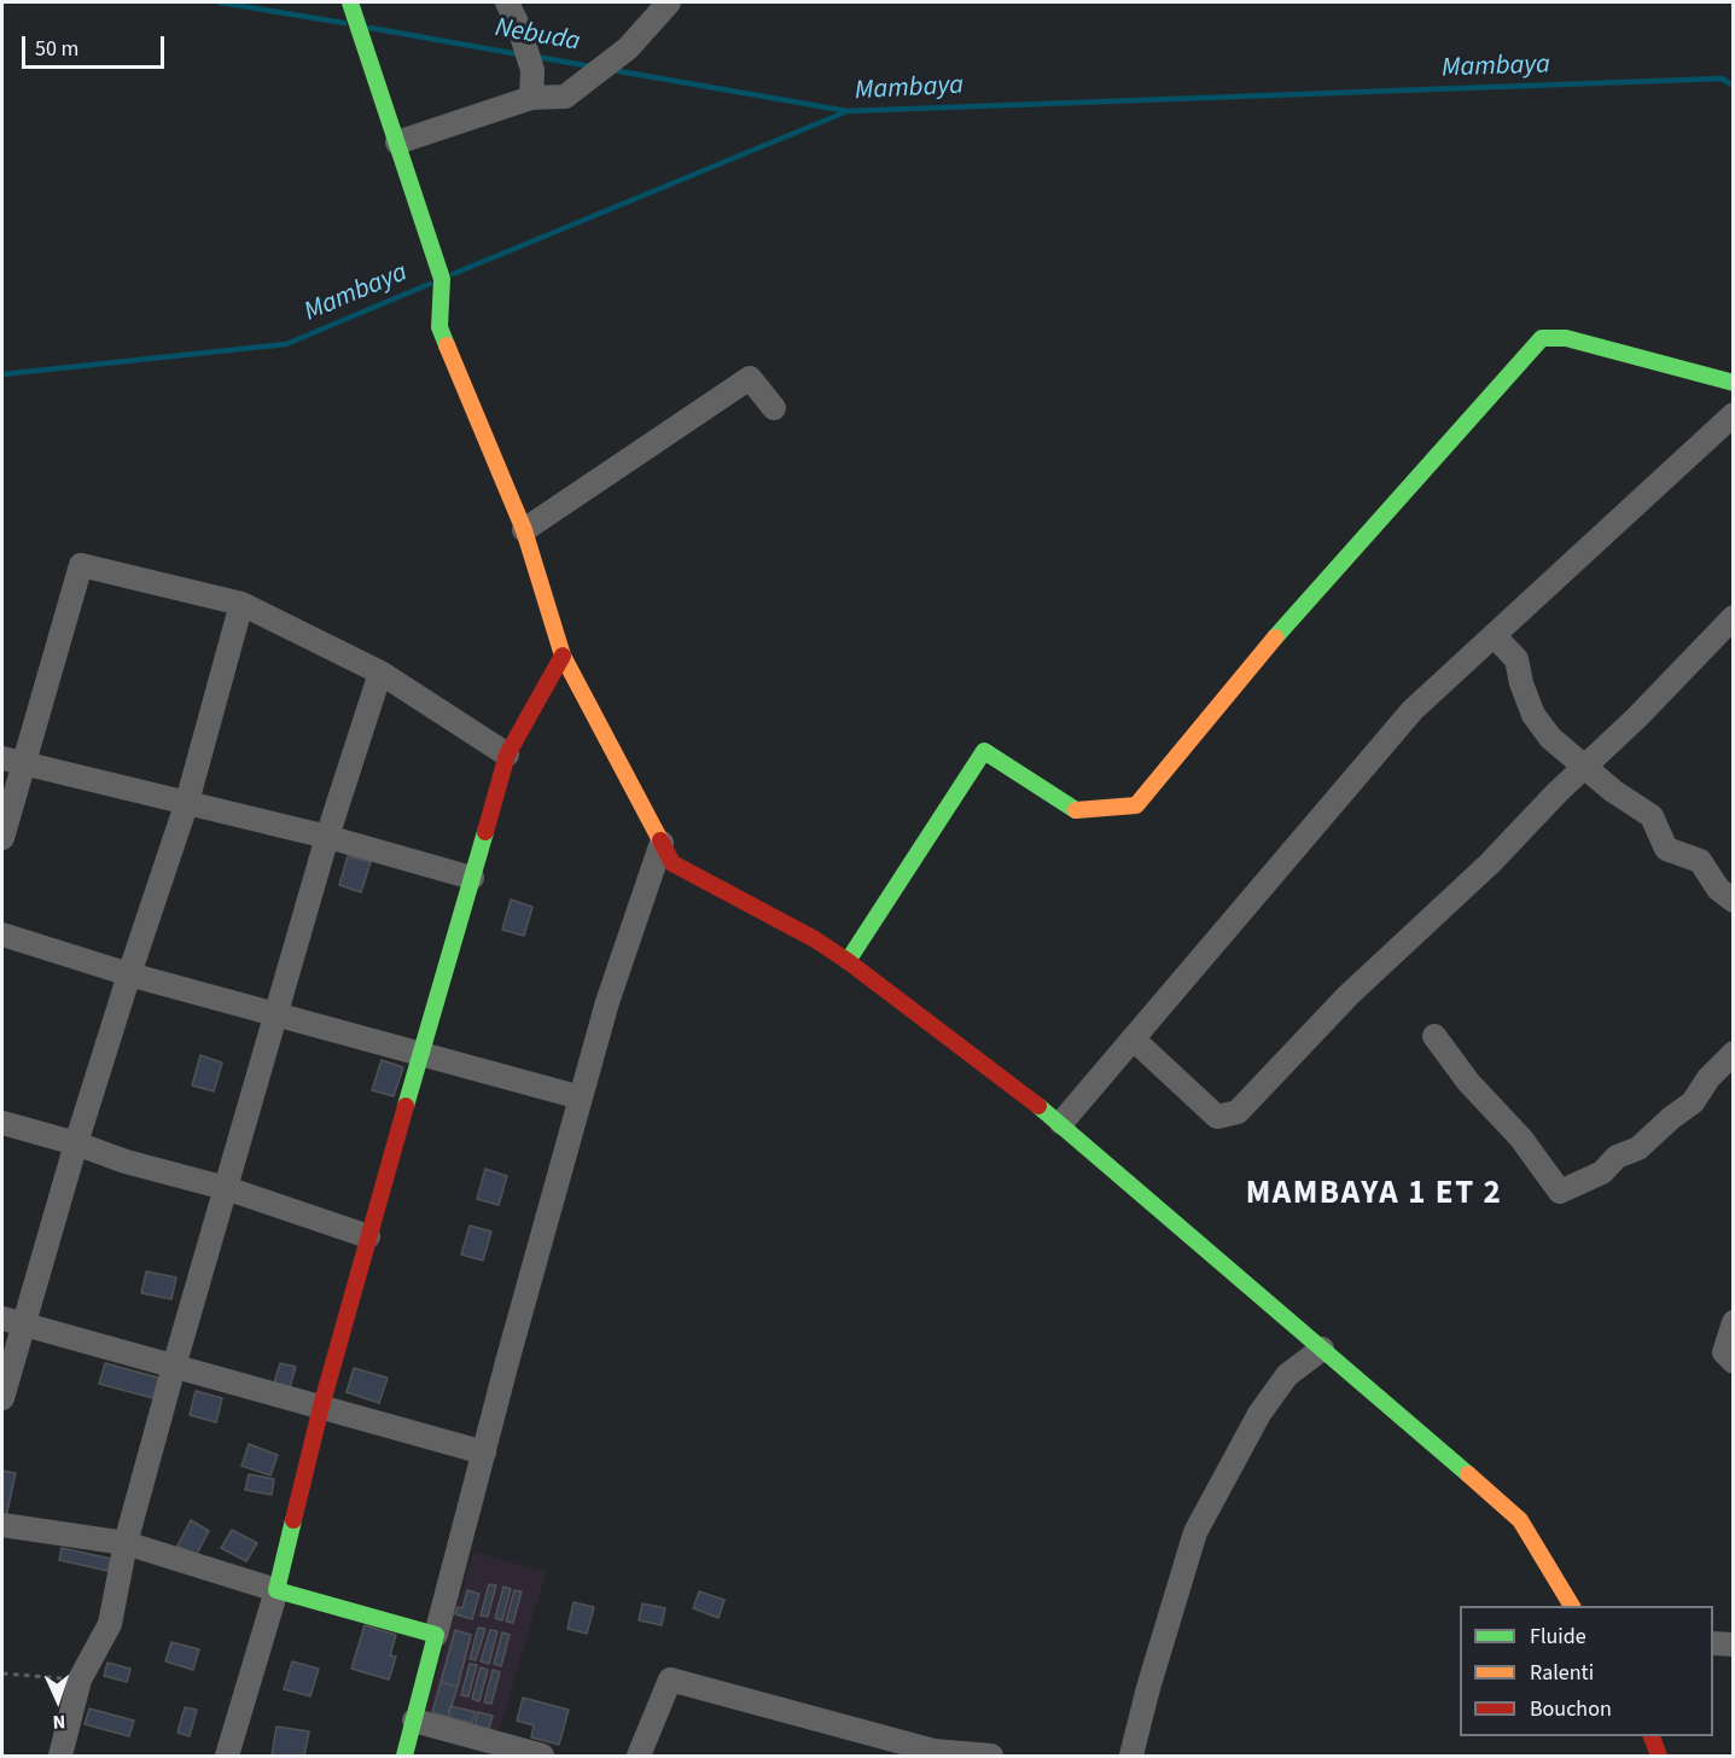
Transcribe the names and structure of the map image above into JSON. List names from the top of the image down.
{
  "districts": ["MAMBAYA 1 ET 2"],
  "water": ["Nebuda", "Mambaya"],
  "legend": ["Fluide", "Ralenti", "Bouchon"],
  "scale_bar": "50 m",
  "north": "bottom"
}
